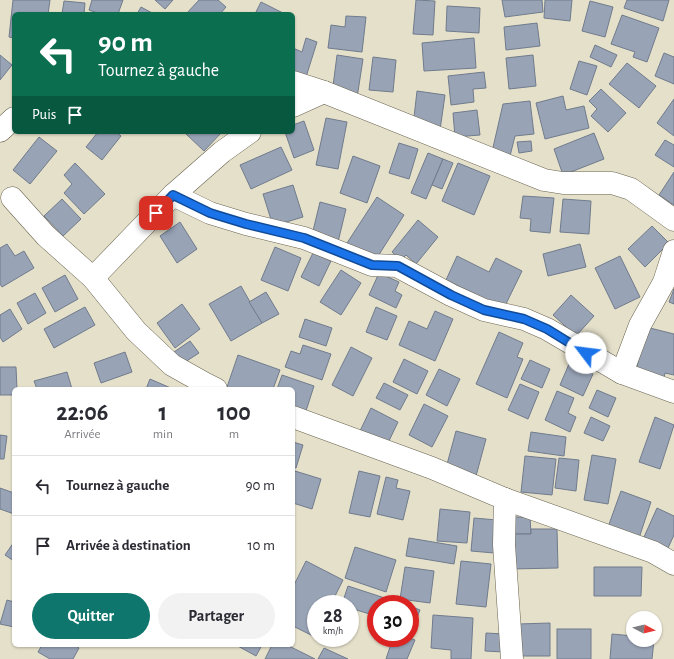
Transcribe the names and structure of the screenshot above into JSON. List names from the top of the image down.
{
  "north": "right",
  "page": {
    "turn": ["90 m", "Tournez à gauche"],
    "then": "Puis",
    "eta": [
      "22:06",
      "Arrivée",
      "1",
      "min",
      "100",
      "m"
    ],
    "list": [
      {
        "name": "Tournez à gauche",
        "value": "90 m"
      },
      {
        "name": "Arrivée à destination",
        "value": "10 m"
      }
    ],
    "buttons": ["Quitter", "Partager"],
    "speed": "28 km/h",
    "limit": "30"
  }
}
